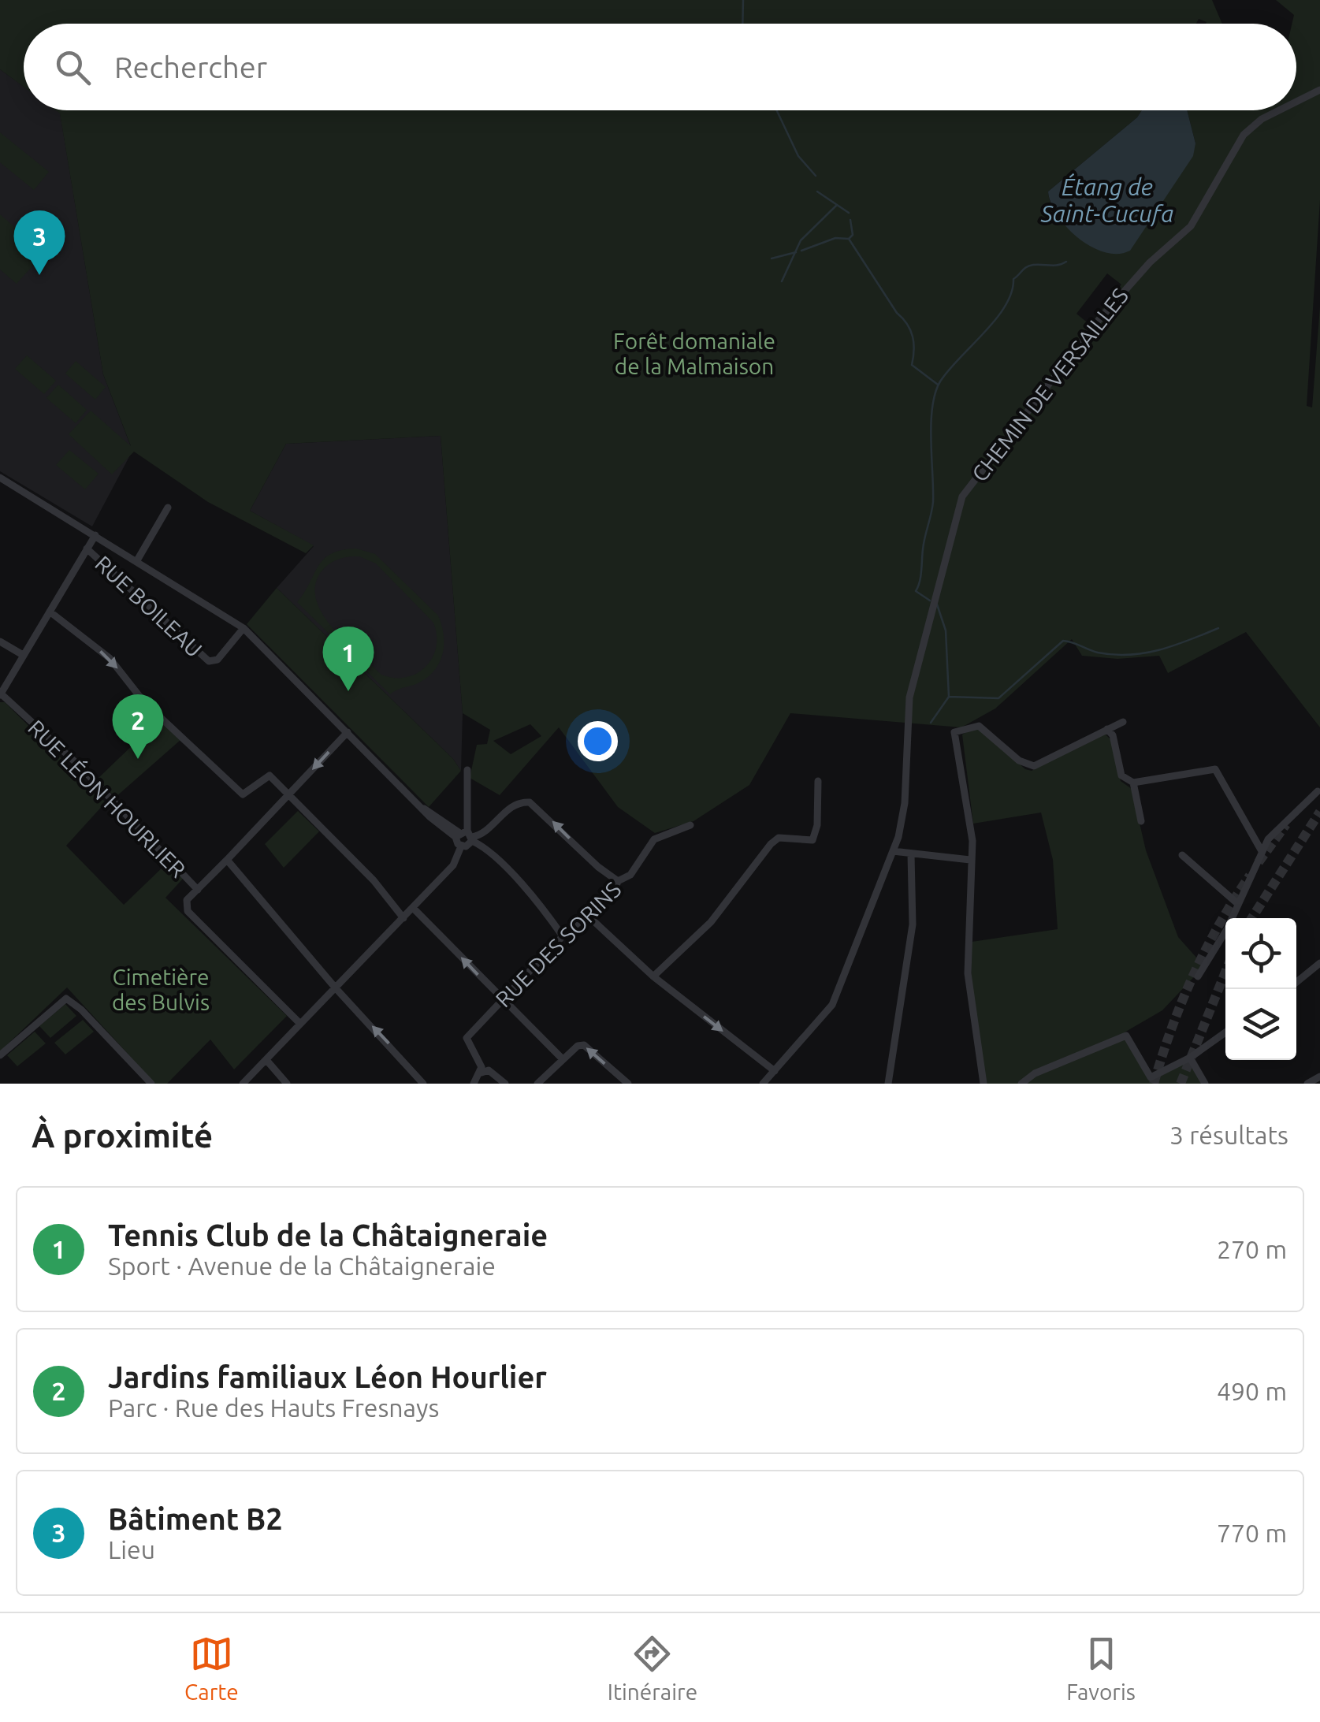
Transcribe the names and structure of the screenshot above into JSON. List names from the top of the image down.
{
  "streets": {
    "street": [
      "CHEMIN DE VERSAILLES",
      "RUE BOILEAU",
      "RUE LÉON HOURLIER",
      "RUE DES SORINS"
    ]
  },
  "water": ["Étang de Saint-Cucufa"],
  "parks": ["Forêt domaniale de la Malmaison", "Cimetière des Bulvis"],
  "page": {
    "search": "Rechercher",
    "pins": ["3", "1", "2"],
    "heading": ["À proximité", "3 résultats"],
    "list": [
      {
        "mark": "1",
        "name": "Tennis Club de la Châtaigneraie",
        "note": "Sport · Avenue de la Châtaigneraie",
        "value": "270 m"
      },
      {
        "mark": "2",
        "name": "Jardins familiaux Léon Hourlier",
        "note": "Parc · Rue des Hauts Fresnays",
        "value": "490 m"
      },
      {
        "mark": "3",
        "name": "Bâtiment B2",
        "note": "Lieu",
        "value": "770 m"
      }
    ],
    "nav": ["Carte", "Itinéraire", "Favoris"]
  }
}
